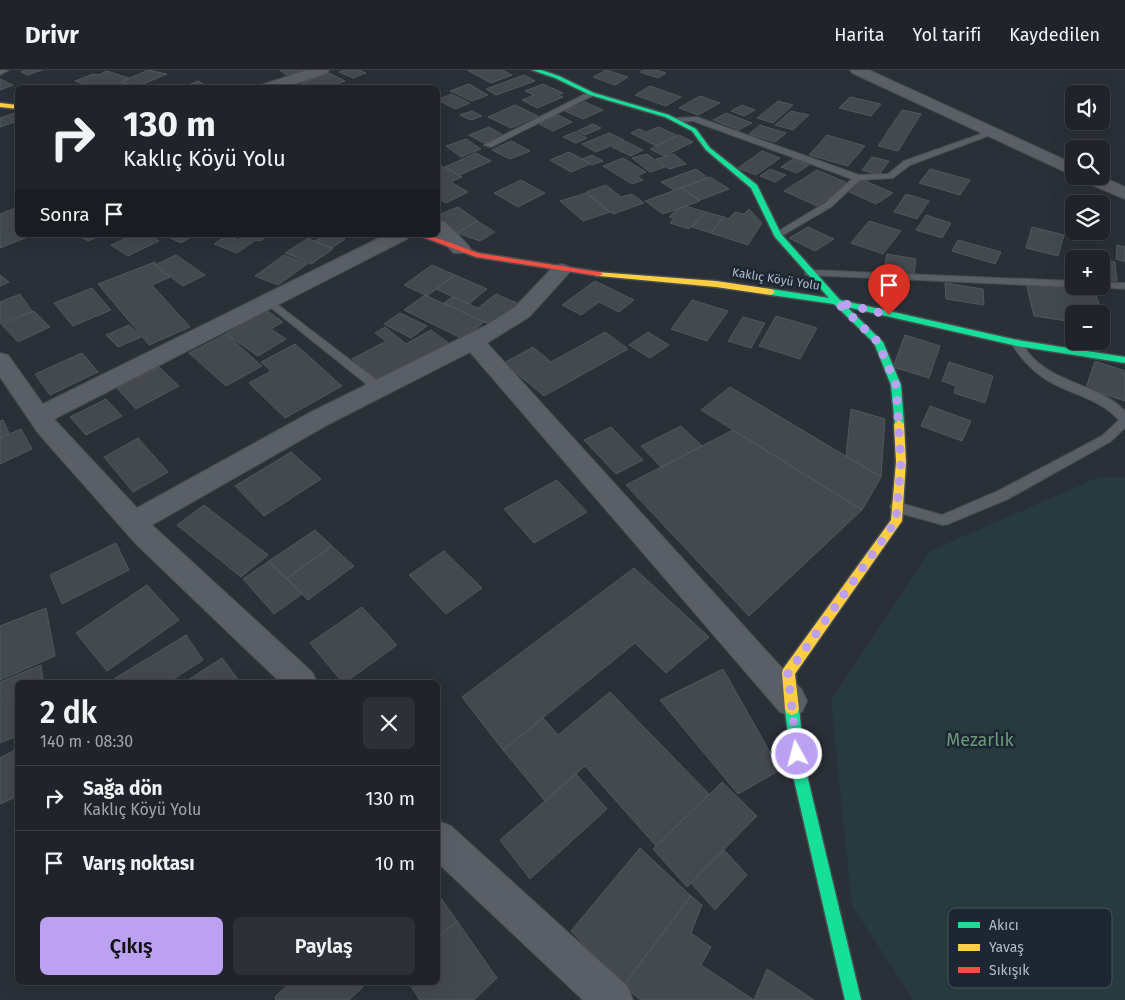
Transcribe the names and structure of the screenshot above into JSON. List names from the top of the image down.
{
  "streets": {
    "street": ["Kaklıç Köyü Yolu"]
  },
  "parks": ["Mezarlık"],
  "legend": ["Akıcı", "Yavaş", "Sıkışık"],
  "page": {
    "header": "Drivr",
    "nav": ["Harita", "Yol tarifi", "Kaydedilen"],
    "map_buttons": ["+", "−"],
    "turn": ["130 m", "Kaklıç Köyü Yolu"],
    "then": "Sonra",
    "heading": ["2 dk", "140 m · 08:30"],
    "list": [
      {
        "name": "Sağa dön",
        "note": "Kaklıç Köyü Yolu",
        "value": "130 m"
      },
      {
        "name": "Varış noktası",
        "value": "10 m"
      }
    ],
    "buttons": ["Çıkış", "Paylaş"]
  }
}
